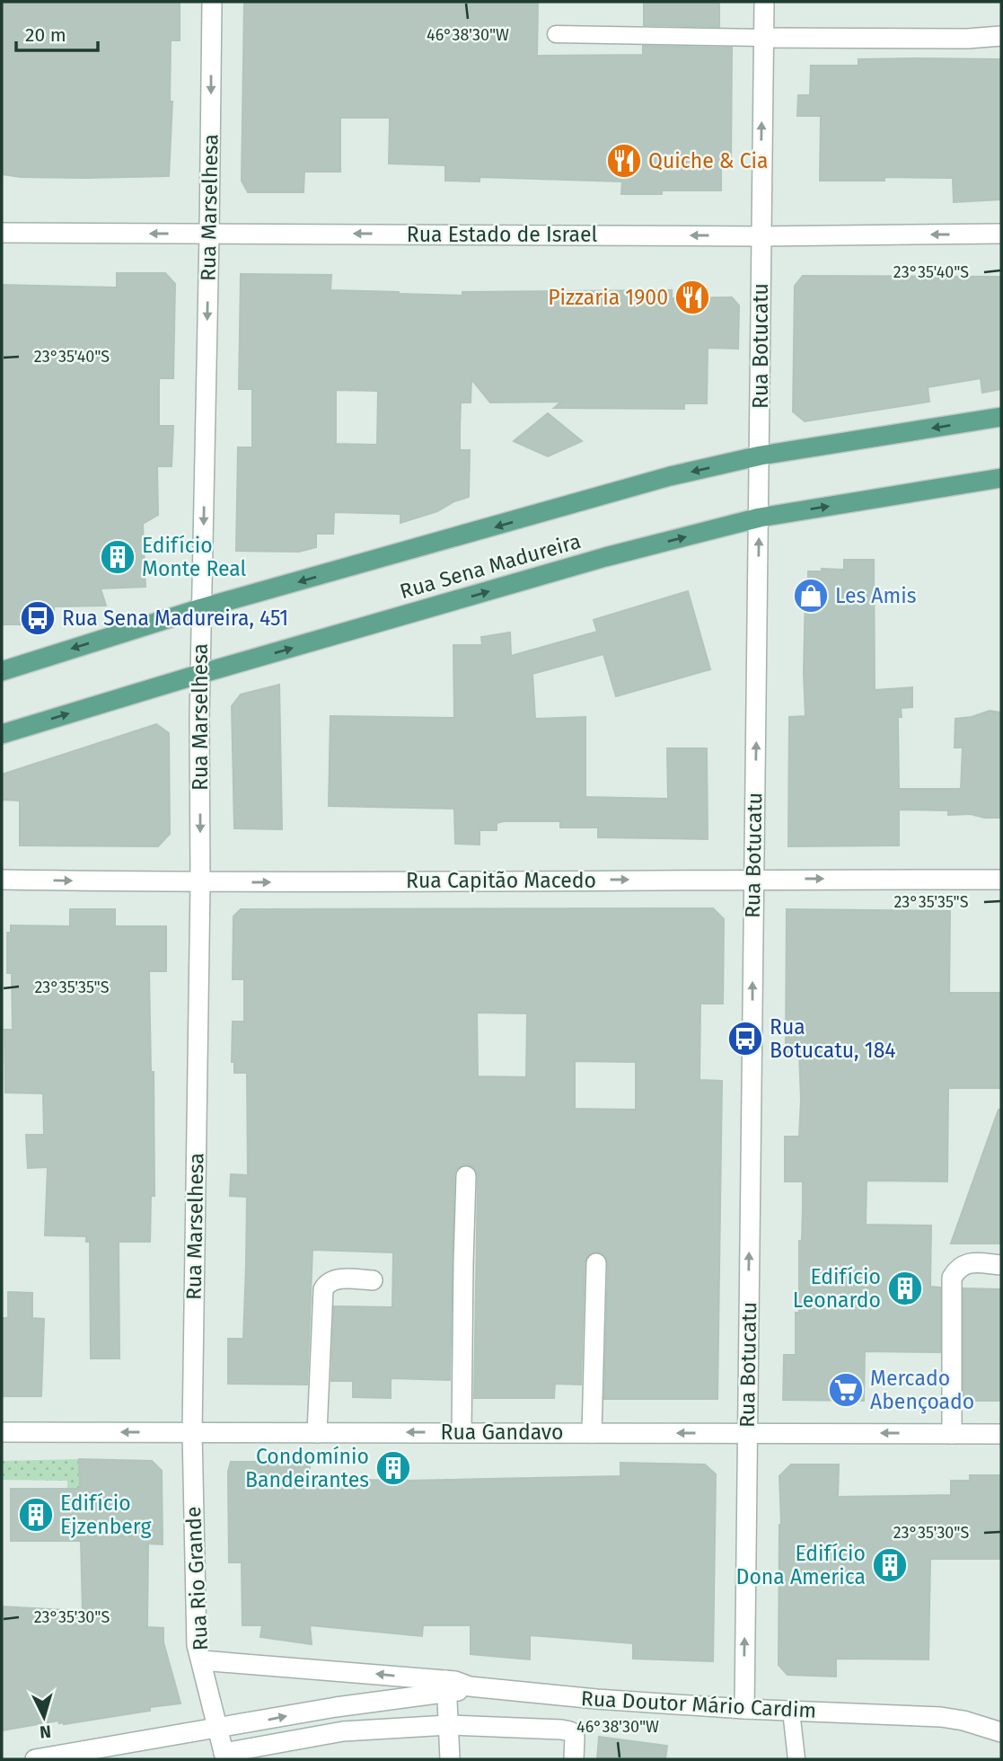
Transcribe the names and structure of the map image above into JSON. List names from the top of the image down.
{
  "streets": {
    "main road": ["Rua Sena Madureira"],
    "street": [
      "Rua Marselhesa",
      "Rua Estado de Israel",
      "Rua Botucatu",
      "Rua Capitão Macedo",
      "Rua Gandavo",
      "Rua Rio Grande",
      "Rua Doutor Mário Cardim"
    ]
  },
  "crossings": [
    ["Rua Marselhesa", "Rua Estado de Israel"],
    ["Rua Marselhesa", "Rua Sena Madureira"],
    ["Rua Marselhesa", "Rua Capitão Macedo"],
    ["Rua Marselhesa", "Rua Gandavo"],
    ["Rua Marselhesa", "Rua Rio Grande"],
    ["Rua Estado de Israel", "Rua Botucatu"],
    ["Rua Botucatu", "Rua Sena Madureira"],
    ["Rua Botucatu", "Rua Capitão Macedo"],
    ["Rua Botucatu", "Rua Gandavo"],
    ["Rua Botucatu", "Rua Doutor Mário Cardim"],
    ["Rua Gandavo", "Rua Rio Grande"],
    ["Rua Rio Grande", "Rua Doutor Mário Cardim"]
  ],
  "one_way": [
    "Rua Marselhesa",
    "Rua Estado de Israel",
    "Rua Botucatu",
    "Rua Capitão Macedo",
    "Rua Gandavo"
  ],
  "places": {
    "restaurant": ["Quiche & Cia", "Pizzaria 1900"],
    "building": [
      "Edifício Monte Real",
      "Edifício Leonardo",
      "Condomínio Bandeirantes",
      "Edifício Ejzenberg",
      "Edifício Dona America"
    ],
    "shop": ["Les Amis"],
    "bus stop": ["Rua Sena Madureira, 451", "Rua Botucatu, 184"],
    "supermarket": ["Mercado Abençoado"]
  },
  "scale_bar": "20 m",
  "north": "bottom",
  "coordinates": [
    "46°38'30\"W",
    "23°35'40\"S",
    "23°35'35\"S",
    "23°35'30\"S"
  ]
}
